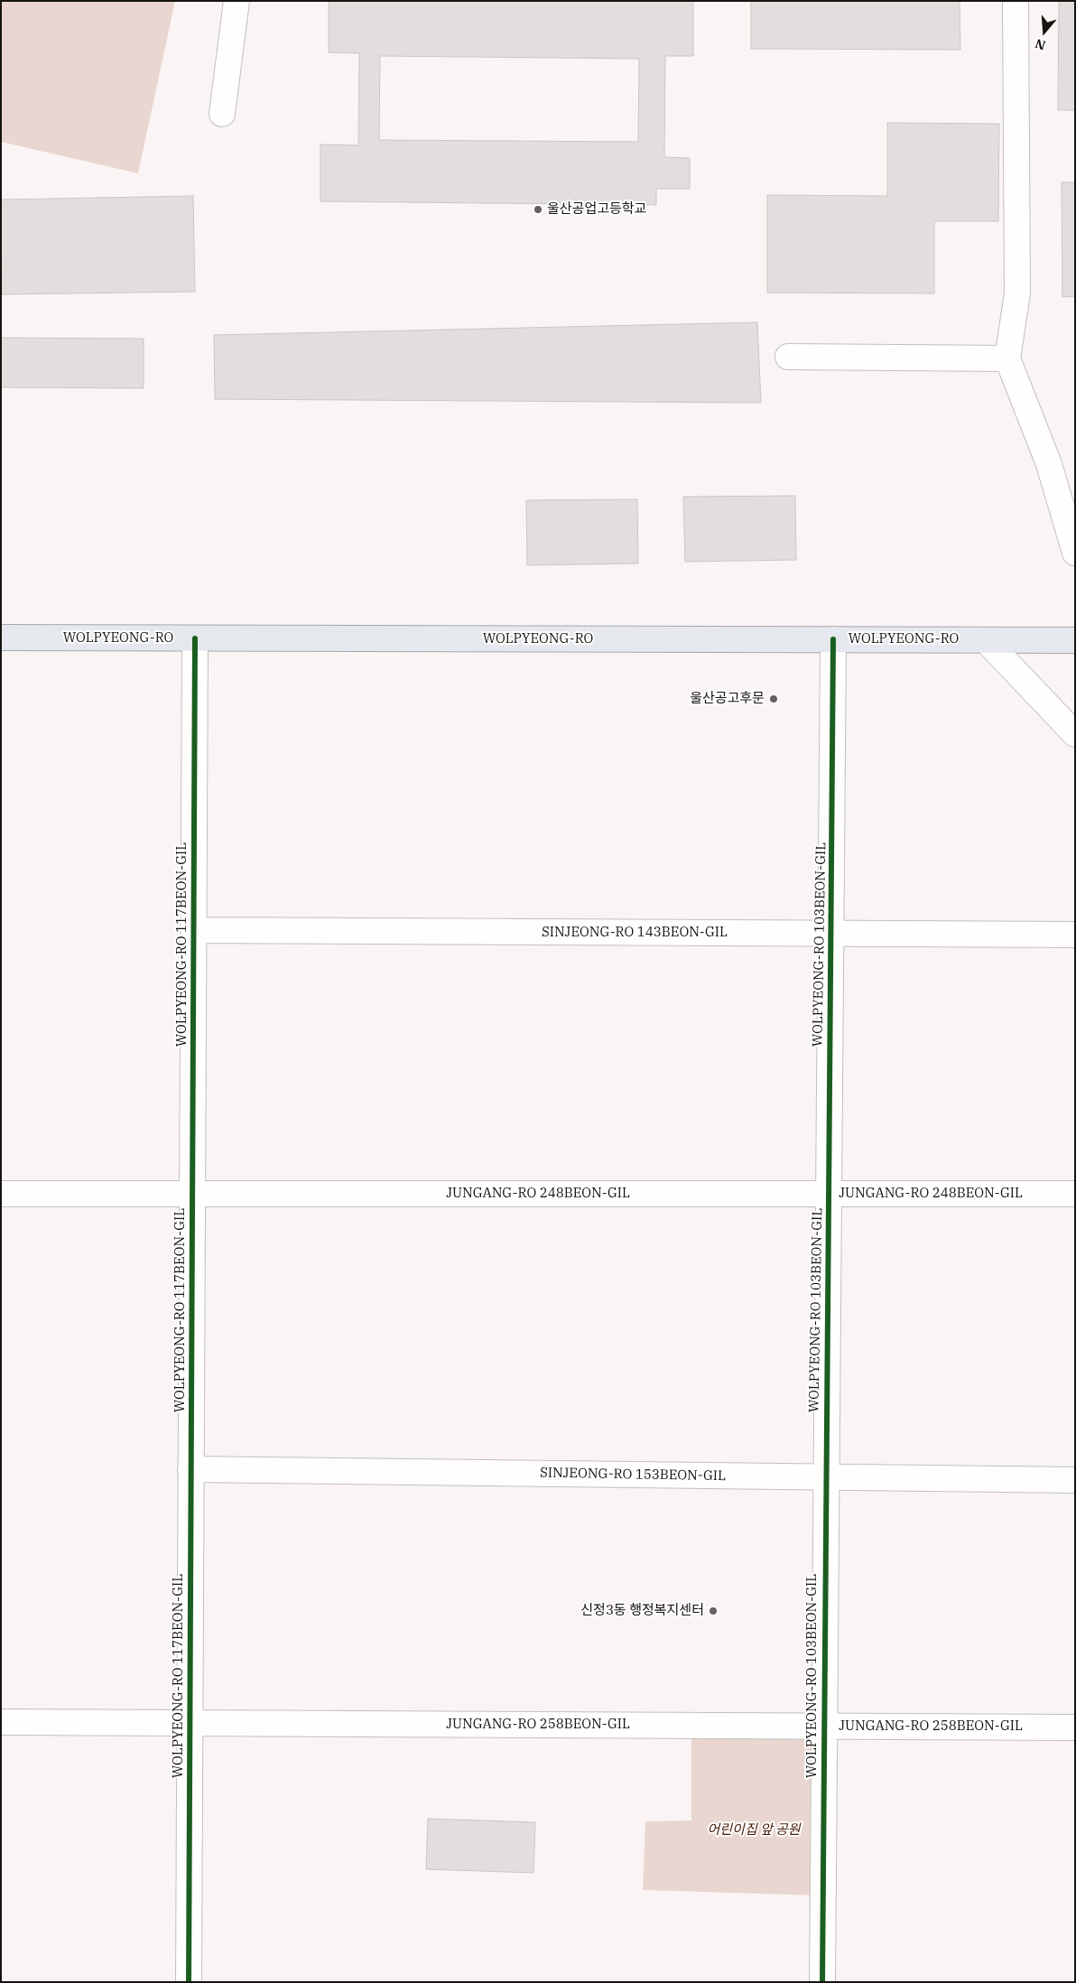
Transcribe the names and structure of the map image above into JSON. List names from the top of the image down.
{
  "streets": {
    "main road": ["WOLPYEONG-RO"],
    "street": [
      "SINJEONG-RO 143BEON-GIL",
      "WOLPYEONG-RO 117BEON-GIL",
      "WOLPYEONG-RO 103BEON-GIL",
      "JUNGANG-RO 248BEON-GIL",
      "SINJEONG-RO 153BEON-GIL",
      "JUNGANG-RO 258BEON-GIL"
    ]
  },
  "crossings": [
    ["WOLPYEONG-RO", "WOLPYEONG-RO 117BEON-GIL"],
    ["WOLPYEONG-RO", "WOLPYEONG-RO 103BEON-GIL"],
    ["SINJEONG-RO 143BEON-GIL", "WOLPYEONG-RO 117BEON-GIL"],
    ["SINJEONG-RO 143BEON-GIL", "WOLPYEONG-RO 103BEON-GIL"],
    ["WOLPYEONG-RO 117BEON-GIL", "JUNGANG-RO 248BEON-GIL"],
    ["WOLPYEONG-RO 117BEON-GIL", "SINJEONG-RO 153BEON-GIL"],
    ["WOLPYEONG-RO 117BEON-GIL", "JUNGANG-RO 258BEON-GIL"],
    ["WOLPYEONG-RO 103BEON-GIL", "JUNGANG-RO 248BEON-GIL"],
    ["WOLPYEONG-RO 103BEON-GIL", "SINJEONG-RO 153BEON-GIL"],
    ["WOLPYEONG-RO 103BEON-GIL", "JUNGANG-RO 258BEON-GIL"]
  ],
  "parks": ["어린이집 앞 공원"],
  "places": ["울산공업고등학교", "울산공고후문", "신정3동 행정복지센터"],
  "north": "bottom"
}
